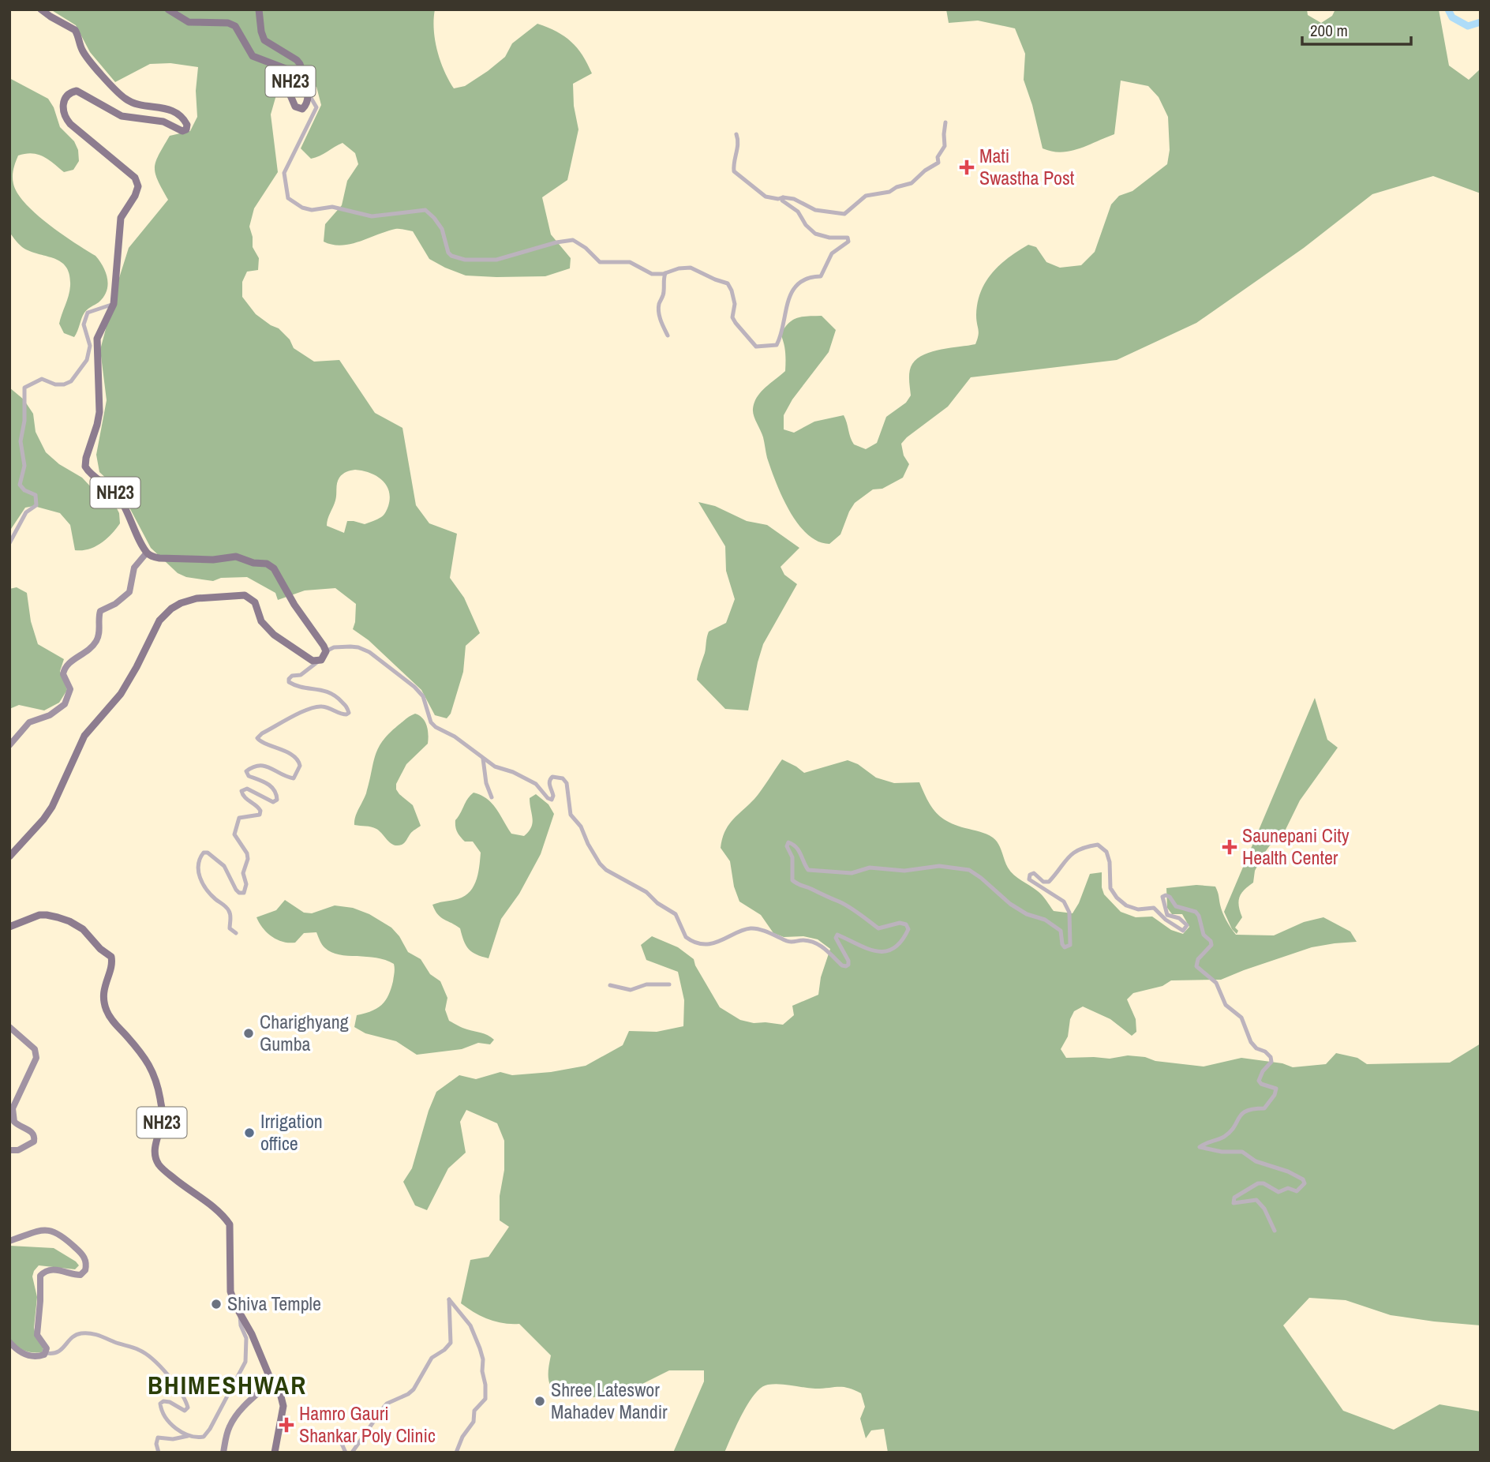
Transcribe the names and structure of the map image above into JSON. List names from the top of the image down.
{
  "streets": {
    "main road": ["NH23"]
  },
  "districts": ["BHIMESHWAR"],
  "places": {
    "health": ["Mati Swastha Post", "Saunepani City Health Center", "Hamro Gauri Shankar Poly Clinic"],
    "other": [
      "Charighyang Gumba",
      "Irrigation office",
      "Shiva Temple",
      "Shree Lateswor Mahadev Mandir"
    ]
  },
  "scale_bar": "200 m"
}
